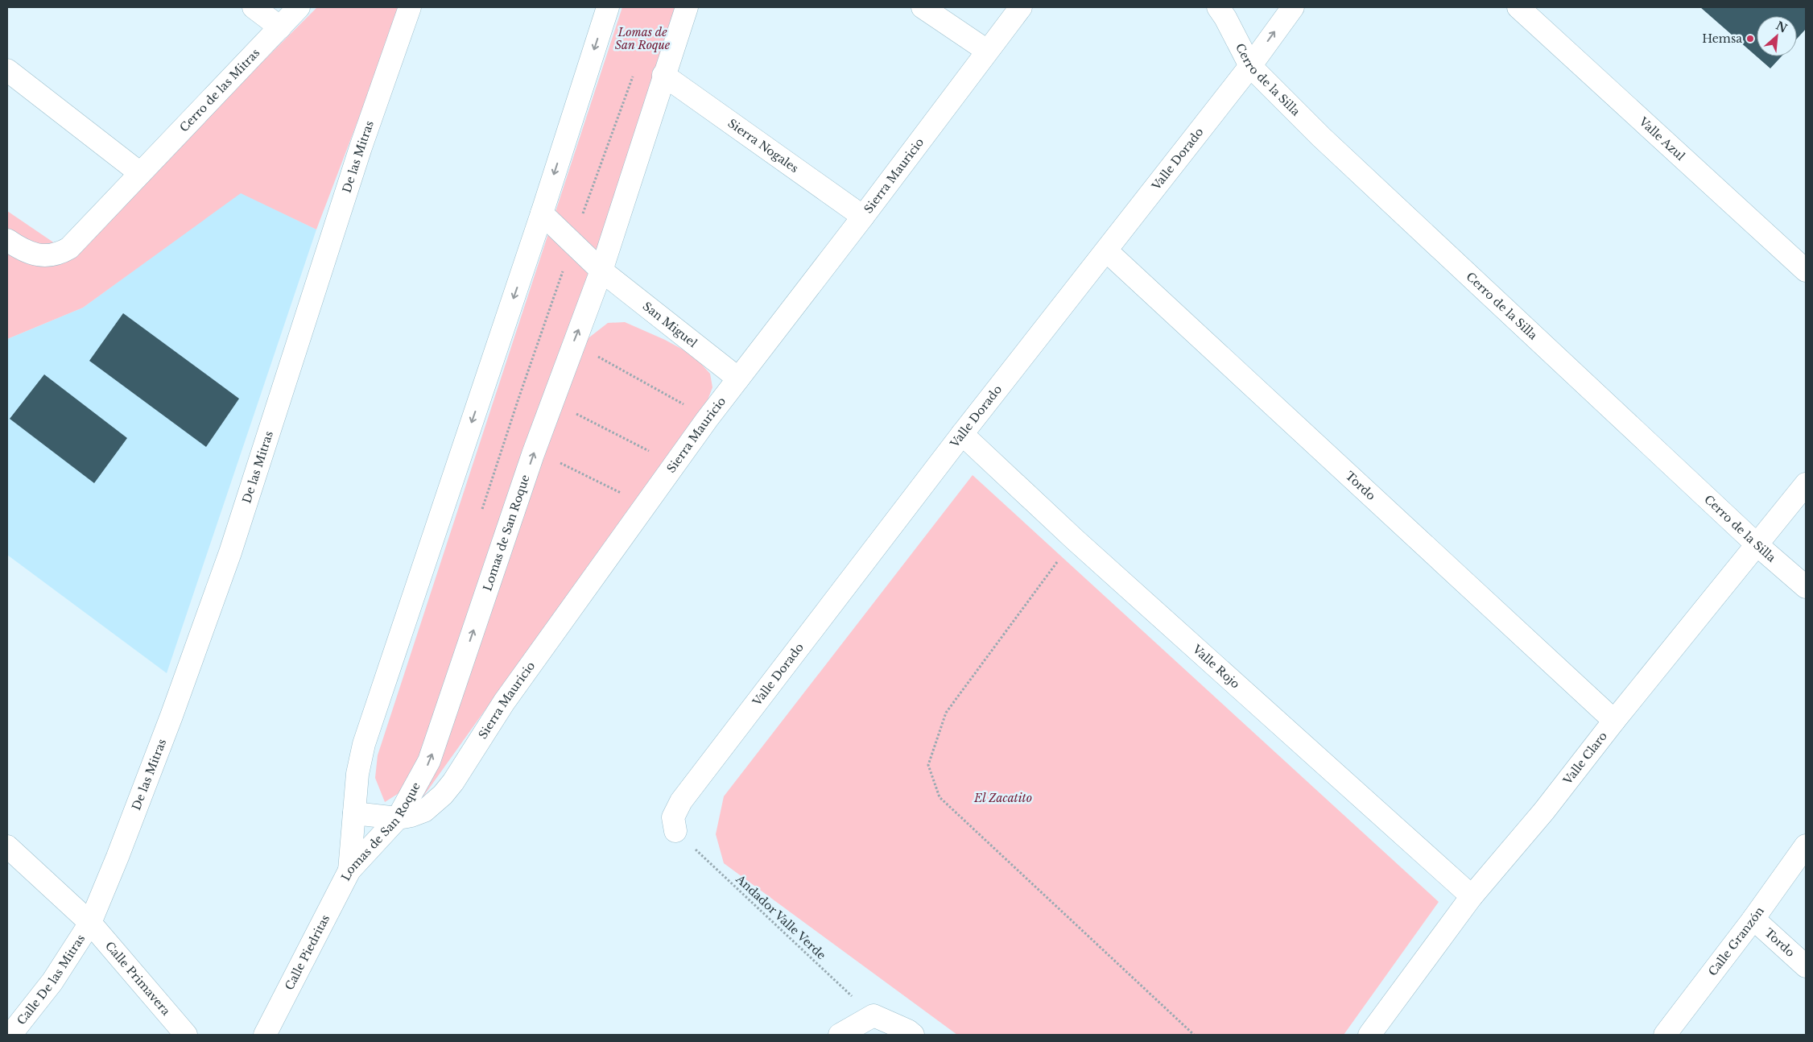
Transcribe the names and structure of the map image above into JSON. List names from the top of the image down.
{
  "streets": {
    "street": [
      "Cerro de la Silla",
      "Cerro de las Mitras",
      "Valle Azul",
      "Sierra Nogales",
      "De las Mitras",
      "Valle Dorado",
      "Sierra Mauricio",
      "San Miguel",
      "Tordo",
      "Lomas de San Roque",
      "Valle Rojo",
      "Valle Claro",
      "Calle Granzón",
      "Calle Piedritas",
      "Calle Primavera",
      "Calle De las Mitras"
    ],
    "path": ["Andador Valle Verde"]
  },
  "crossings": [
    ["Cerro de la Silla", "Valle Dorado"],
    ["Cerro de la Silla", "Valle Claro"],
    ["Sierra Nogales", "Sierra Mauricio"],
    ["Sierra Nogales", "Lomas de San Roque"],
    ["De las Mitras", "Calle Primavera"],
    ["De las Mitras", "Calle De las Mitras"],
    ["Valle Dorado", "Tordo"],
    ["Valle Dorado", "Valle Rojo"],
    ["Valle Dorado", "Andador Valle Verde"],
    ["Sierra Mauricio", "San Miguel"],
    ["Sierra Mauricio", "Lomas de San Roque"],
    ["San Miguel", "Lomas de San Roque"],
    ["Tordo", "Valle Claro"],
    ["Tordo", "Calle Granzón"],
    ["Lomas de San Roque", "Calle Piedritas"],
    ["Valle Rojo", "Valle Claro"],
    ["Calle Primavera", "Calle De las Mitras"]
  ],
  "parks": ["Lomas de San Roque", "El Zacatito"],
  "places": ["Hemsa"],
  "north": "top right"
}
